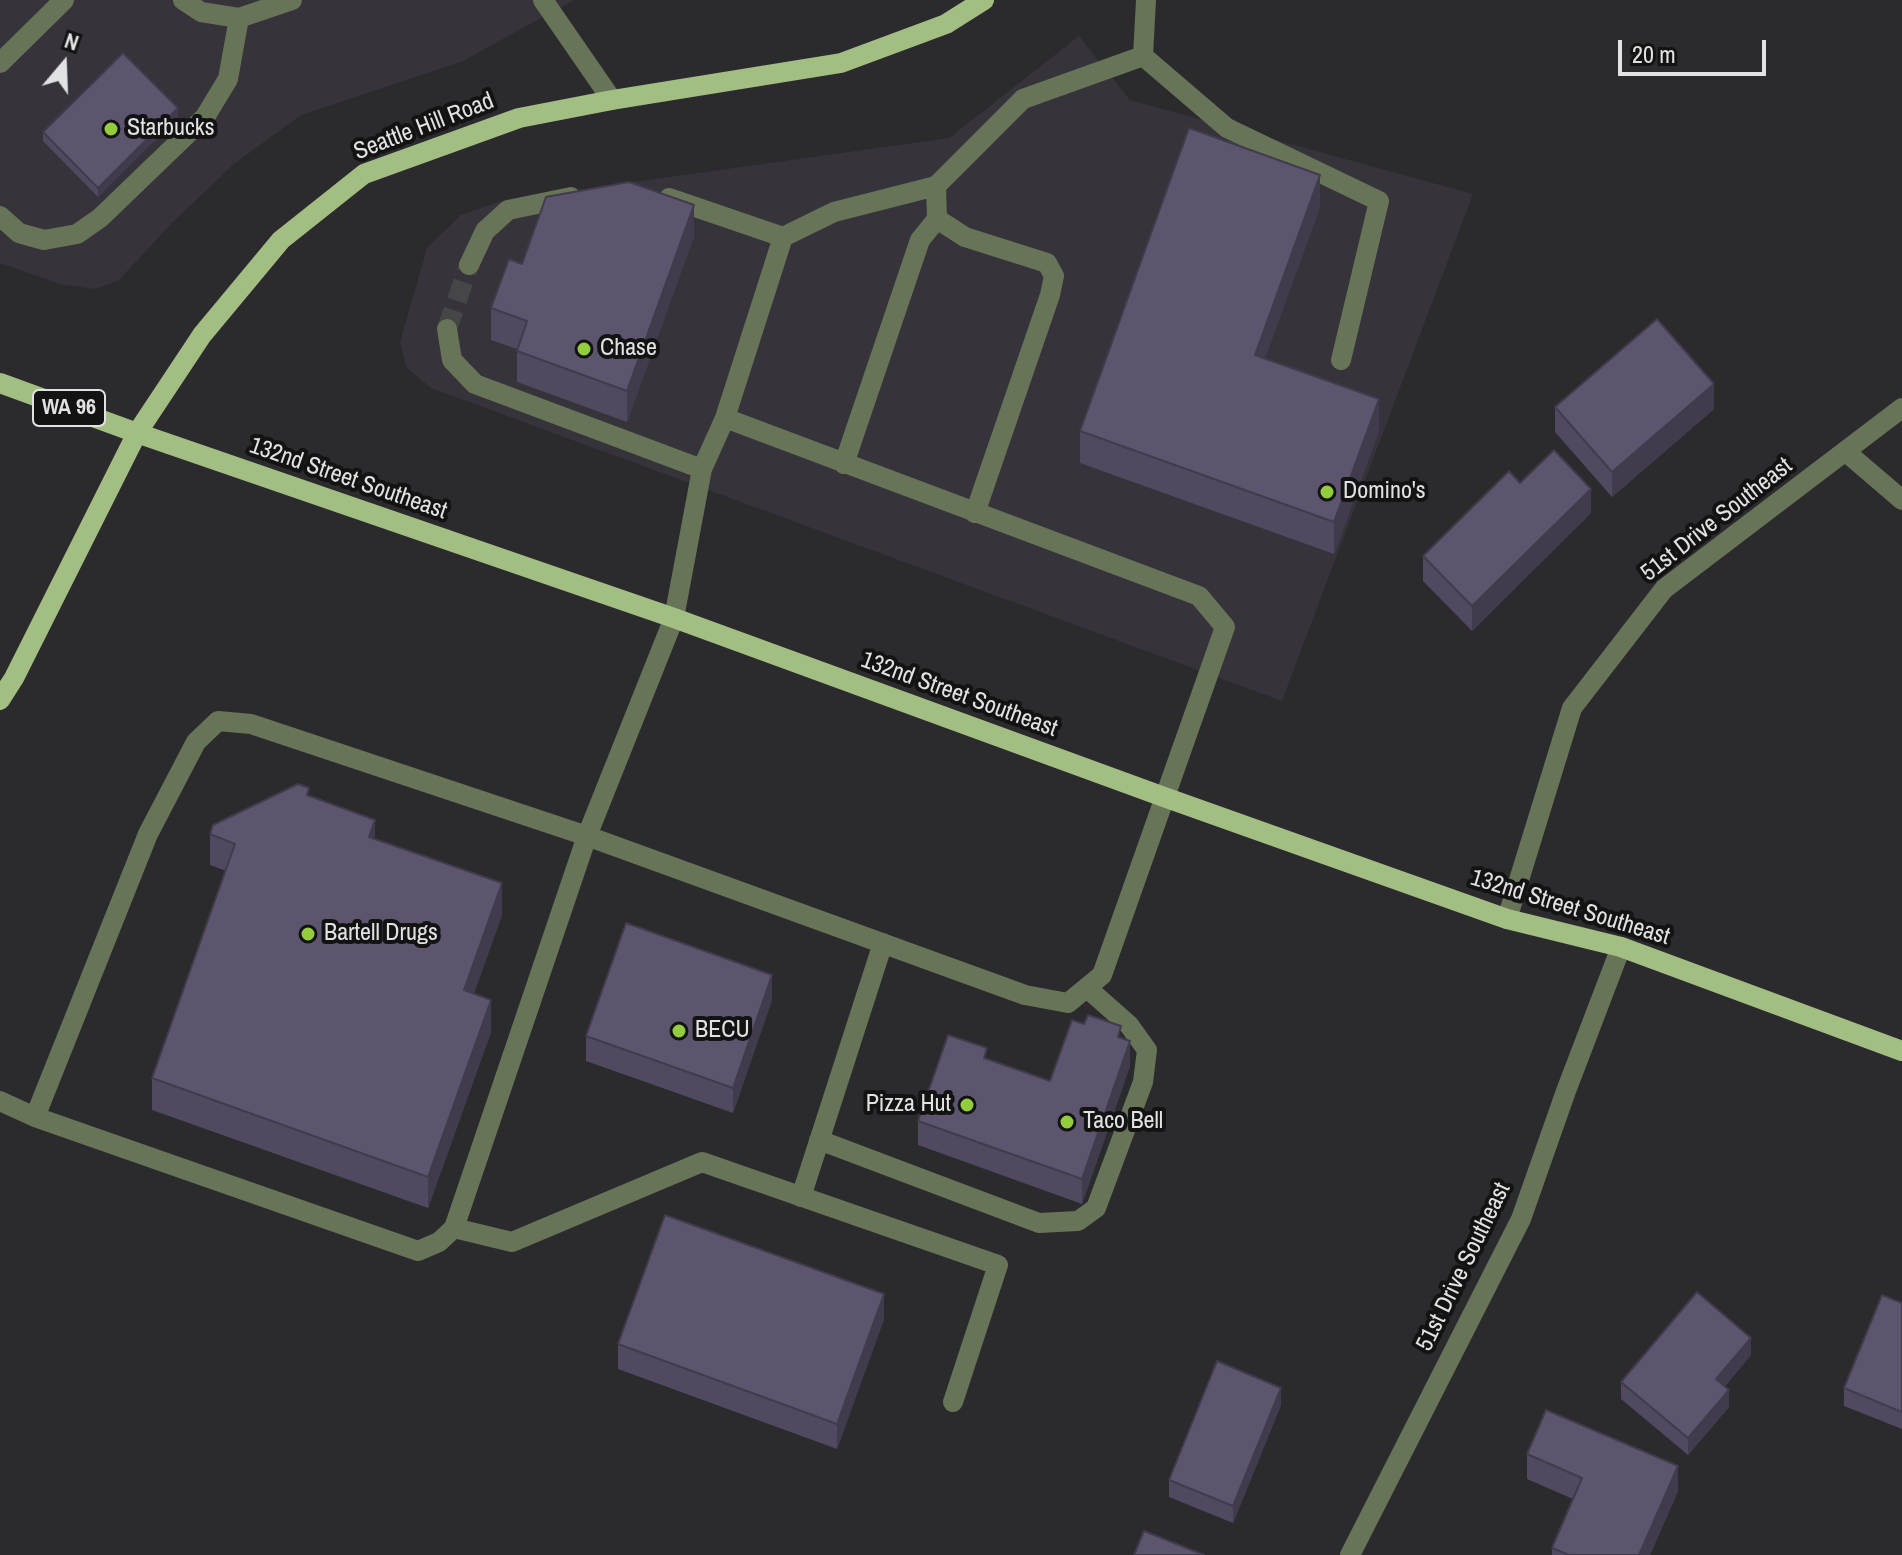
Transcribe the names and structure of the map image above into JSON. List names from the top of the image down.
{
  "streets": {
    "main road": ["Seattle Hill Road", "WA 96", "132nd Street Southeast"],
    "street": ["51st Drive Southeast"]
  },
  "crossings": [
    ["Seattle Hill Road", "132nd Street Southeast"],
    ["132nd Street Southeast", "51st Drive Southeast"]
  ],
  "places": [
    "Starbucks",
    "Chase",
    "Domino's",
    "Bartell Drugs",
    "BECU",
    "Pizza Hut",
    "Taco Bell"
  ],
  "scale_bar": "20 m",
  "north": "top"
}
